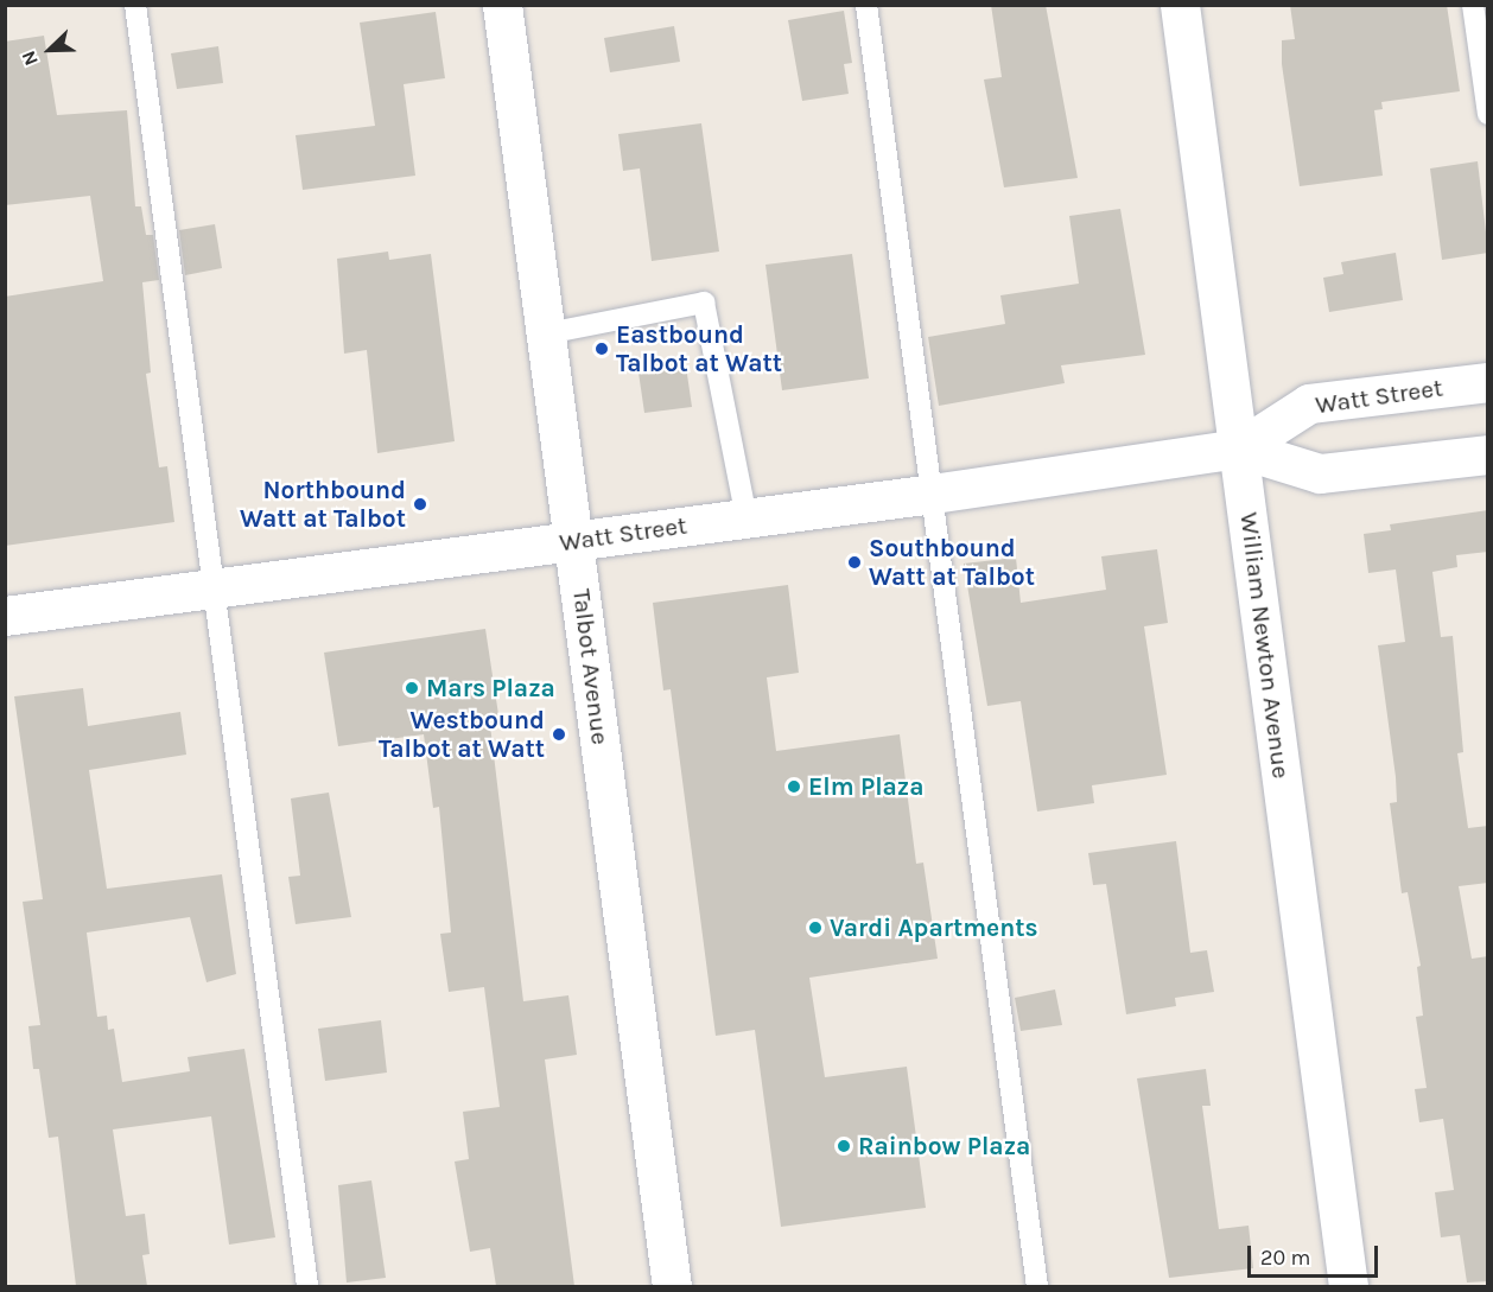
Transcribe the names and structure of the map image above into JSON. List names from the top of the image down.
{
  "streets": {
    "street": ["Watt Street", "William Newton Avenue", "Talbot Avenue"]
  },
  "crossings": [
    ["Watt Street", "William Newton Avenue"],
    ["Watt Street", "Talbot Avenue"]
  ],
  "places": [
    "Eastbound Talbot at Watt",
    "Northbound Watt at Talbot",
    "Southbound Watt at Talbot",
    "Mars Plaza",
    "Westbound Talbot at Watt",
    "Elm Plaza",
    "Vardi Apartments",
    "Rainbow Plaza"
  ],
  "scale_bar": "20 m",
  "north": "bottom left"
}
